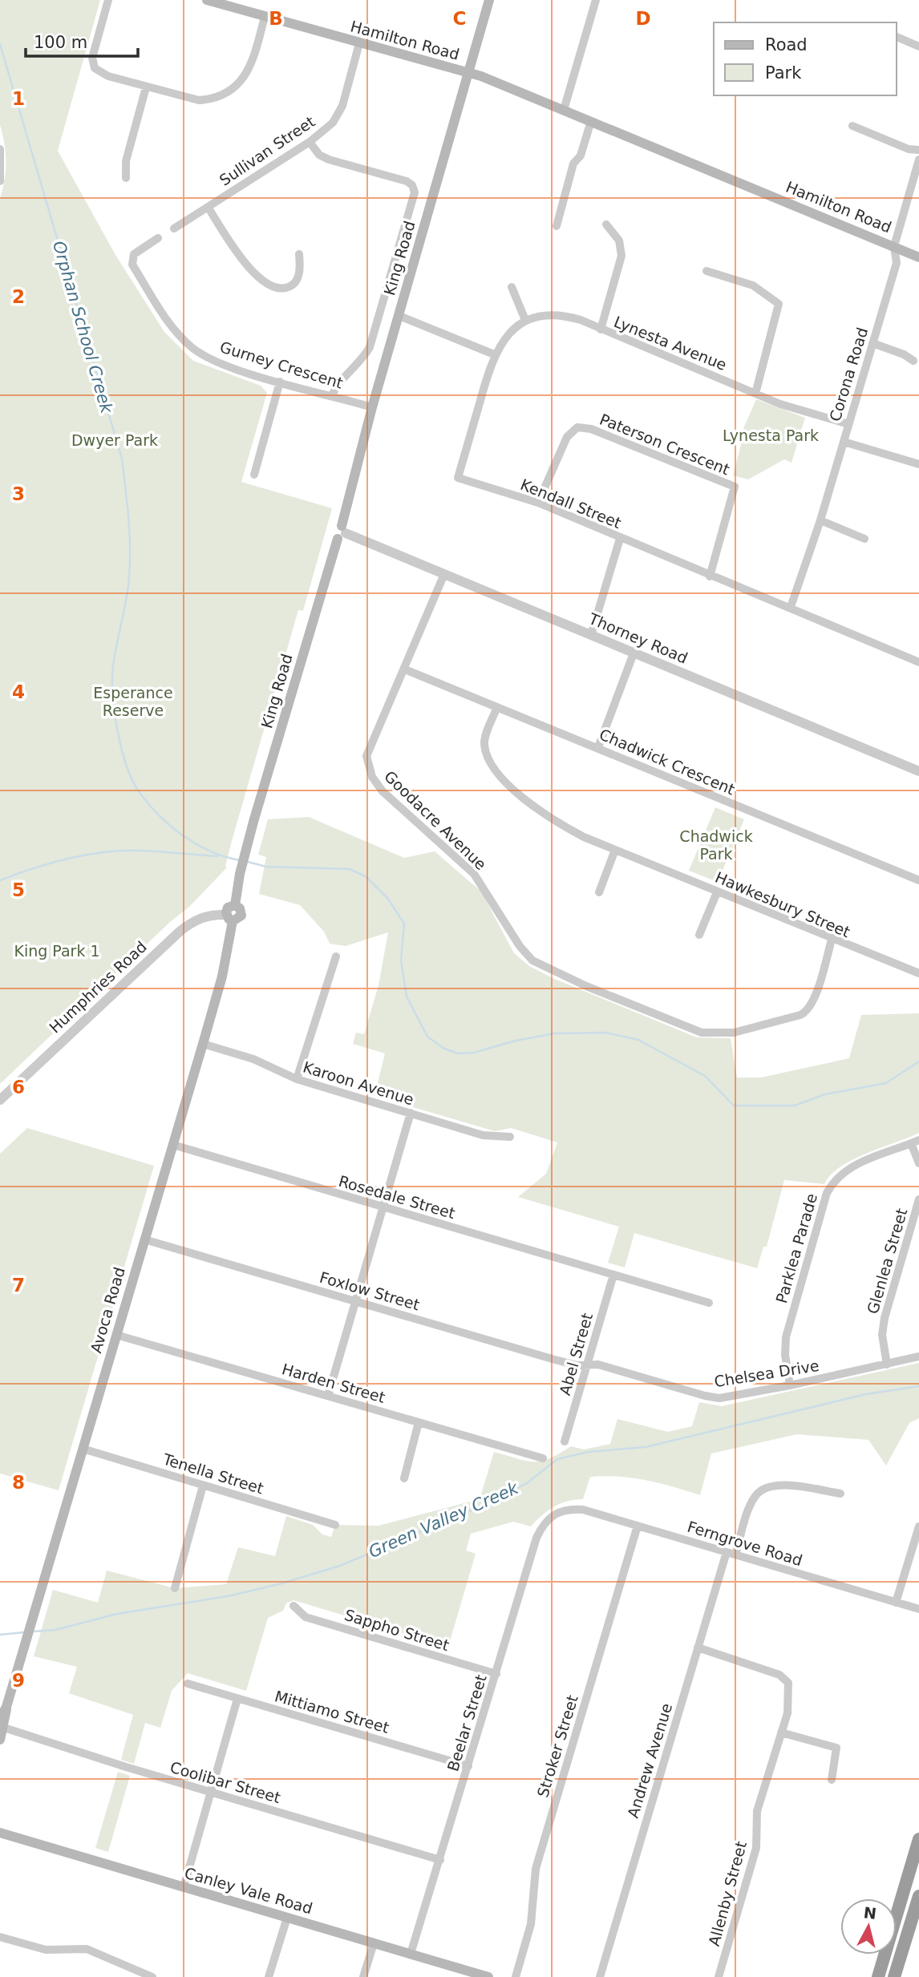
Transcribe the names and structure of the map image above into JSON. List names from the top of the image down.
{
  "streets": {
    "main road": [
      "Hamilton Road",
      "King Road",
      "Avoca Road",
      "Canley Vale Road"
    ],
    "street": [
      "Sullivan Street",
      "Lynesta Avenue",
      "Gurney Crescent",
      "Corona Road",
      "Paterson Crescent",
      "Kendall Street",
      "Thorney Road",
      "Chadwick Crescent",
      "Goodacre Avenue",
      "Hawkesbury Street",
      "Humphries Road",
      "Karoon Avenue",
      "Rosedale Street",
      "Parklea Parade",
      "Glenlea Street",
      "Foxlow Street",
      "Abel Street",
      "Chelsea Drive",
      "Harden Street",
      "Tenella Street",
      "Ferngrove Road",
      "Sappho Street",
      "Mittiamo Street",
      "Beelar Street",
      "Stroker Street",
      "Andrew Avenue",
      "Coolibar Street",
      "Allenby Street"
    ]
  },
  "crossings": [
    ["Hamilton Road", "Sullivan Street"],
    ["Hamilton Road", "King Road"],
    ["Hamilton Road", "Corona Road"],
    ["King Road", "Gurney Crescent"],
    ["King Road", "Thorney Road"],
    ["King Road", "Avoca Road"],
    ["Lynesta Avenue", "Corona Road"],
    ["Corona Road", "Kendall Street"],
    ["Paterson Crescent", "Kendall Street"],
    ["Thorney Road", "Goodacre Avenue"],
    ["Chadwick Crescent", "Goodacre Avenue"],
    ["Chadwick Crescent", "Hawkesbury Street"],
    ["Goodacre Avenue", "Hawkesbury Street"],
    ["Humphries Road", "Avoca Road"],
    ["Karoon Avenue", "Avoca Road"],
    ["Rosedale Street", "Avoca Road"],
    ["Rosedale Street", "Abel Street"],
    ["Parklea Parade", "Chelsea Drive"],
    ["Glenlea Street", "Chelsea Drive"],
    ["Foxlow Street", "Avoca Road"],
    ["Foxlow Street", "Abel Street"],
    ["Foxlow Street", "Chelsea Drive"],
    ["Avoca Road", "Harden Street"],
    ["Avoca Road", "Tenella Street"],
    ["Avoca Road", "Coolibar Street"],
    ["Abel Street", "Chelsea Drive"],
    ["Ferngrove Road", "Beelar Street"],
    ["Ferngrove Road", "Stroker Street"],
    ["Ferngrove Road", "Andrew Avenue"],
    ["Sappho Street", "Beelar Street"],
    ["Mittiamo Street", "Beelar Street"],
    ["Beelar Street", "Coolibar Street"],
    ["Beelar Street", "Canley Vale Road"],
    ["Andrew Avenue", "Allenby Street"]
  ],
  "water": ["Orphan School Creek", "Green Valley Creek"],
  "parks": [
    "Lynesta Park",
    "Dwyer Park",
    "Esperance Reserve",
    "Chadwick Park",
    "King Park 1"
  ],
  "legend": ["Road", "Park"],
  "scale_bar": "100 m",
  "north": "top",
  "grid": {
    "columns": ["B", "C", "D"],
    "rows": [
      "1",
      "2",
      "3",
      "4",
      "5",
      "6",
      "7",
      "8",
      "9"
    ]
  }
}
